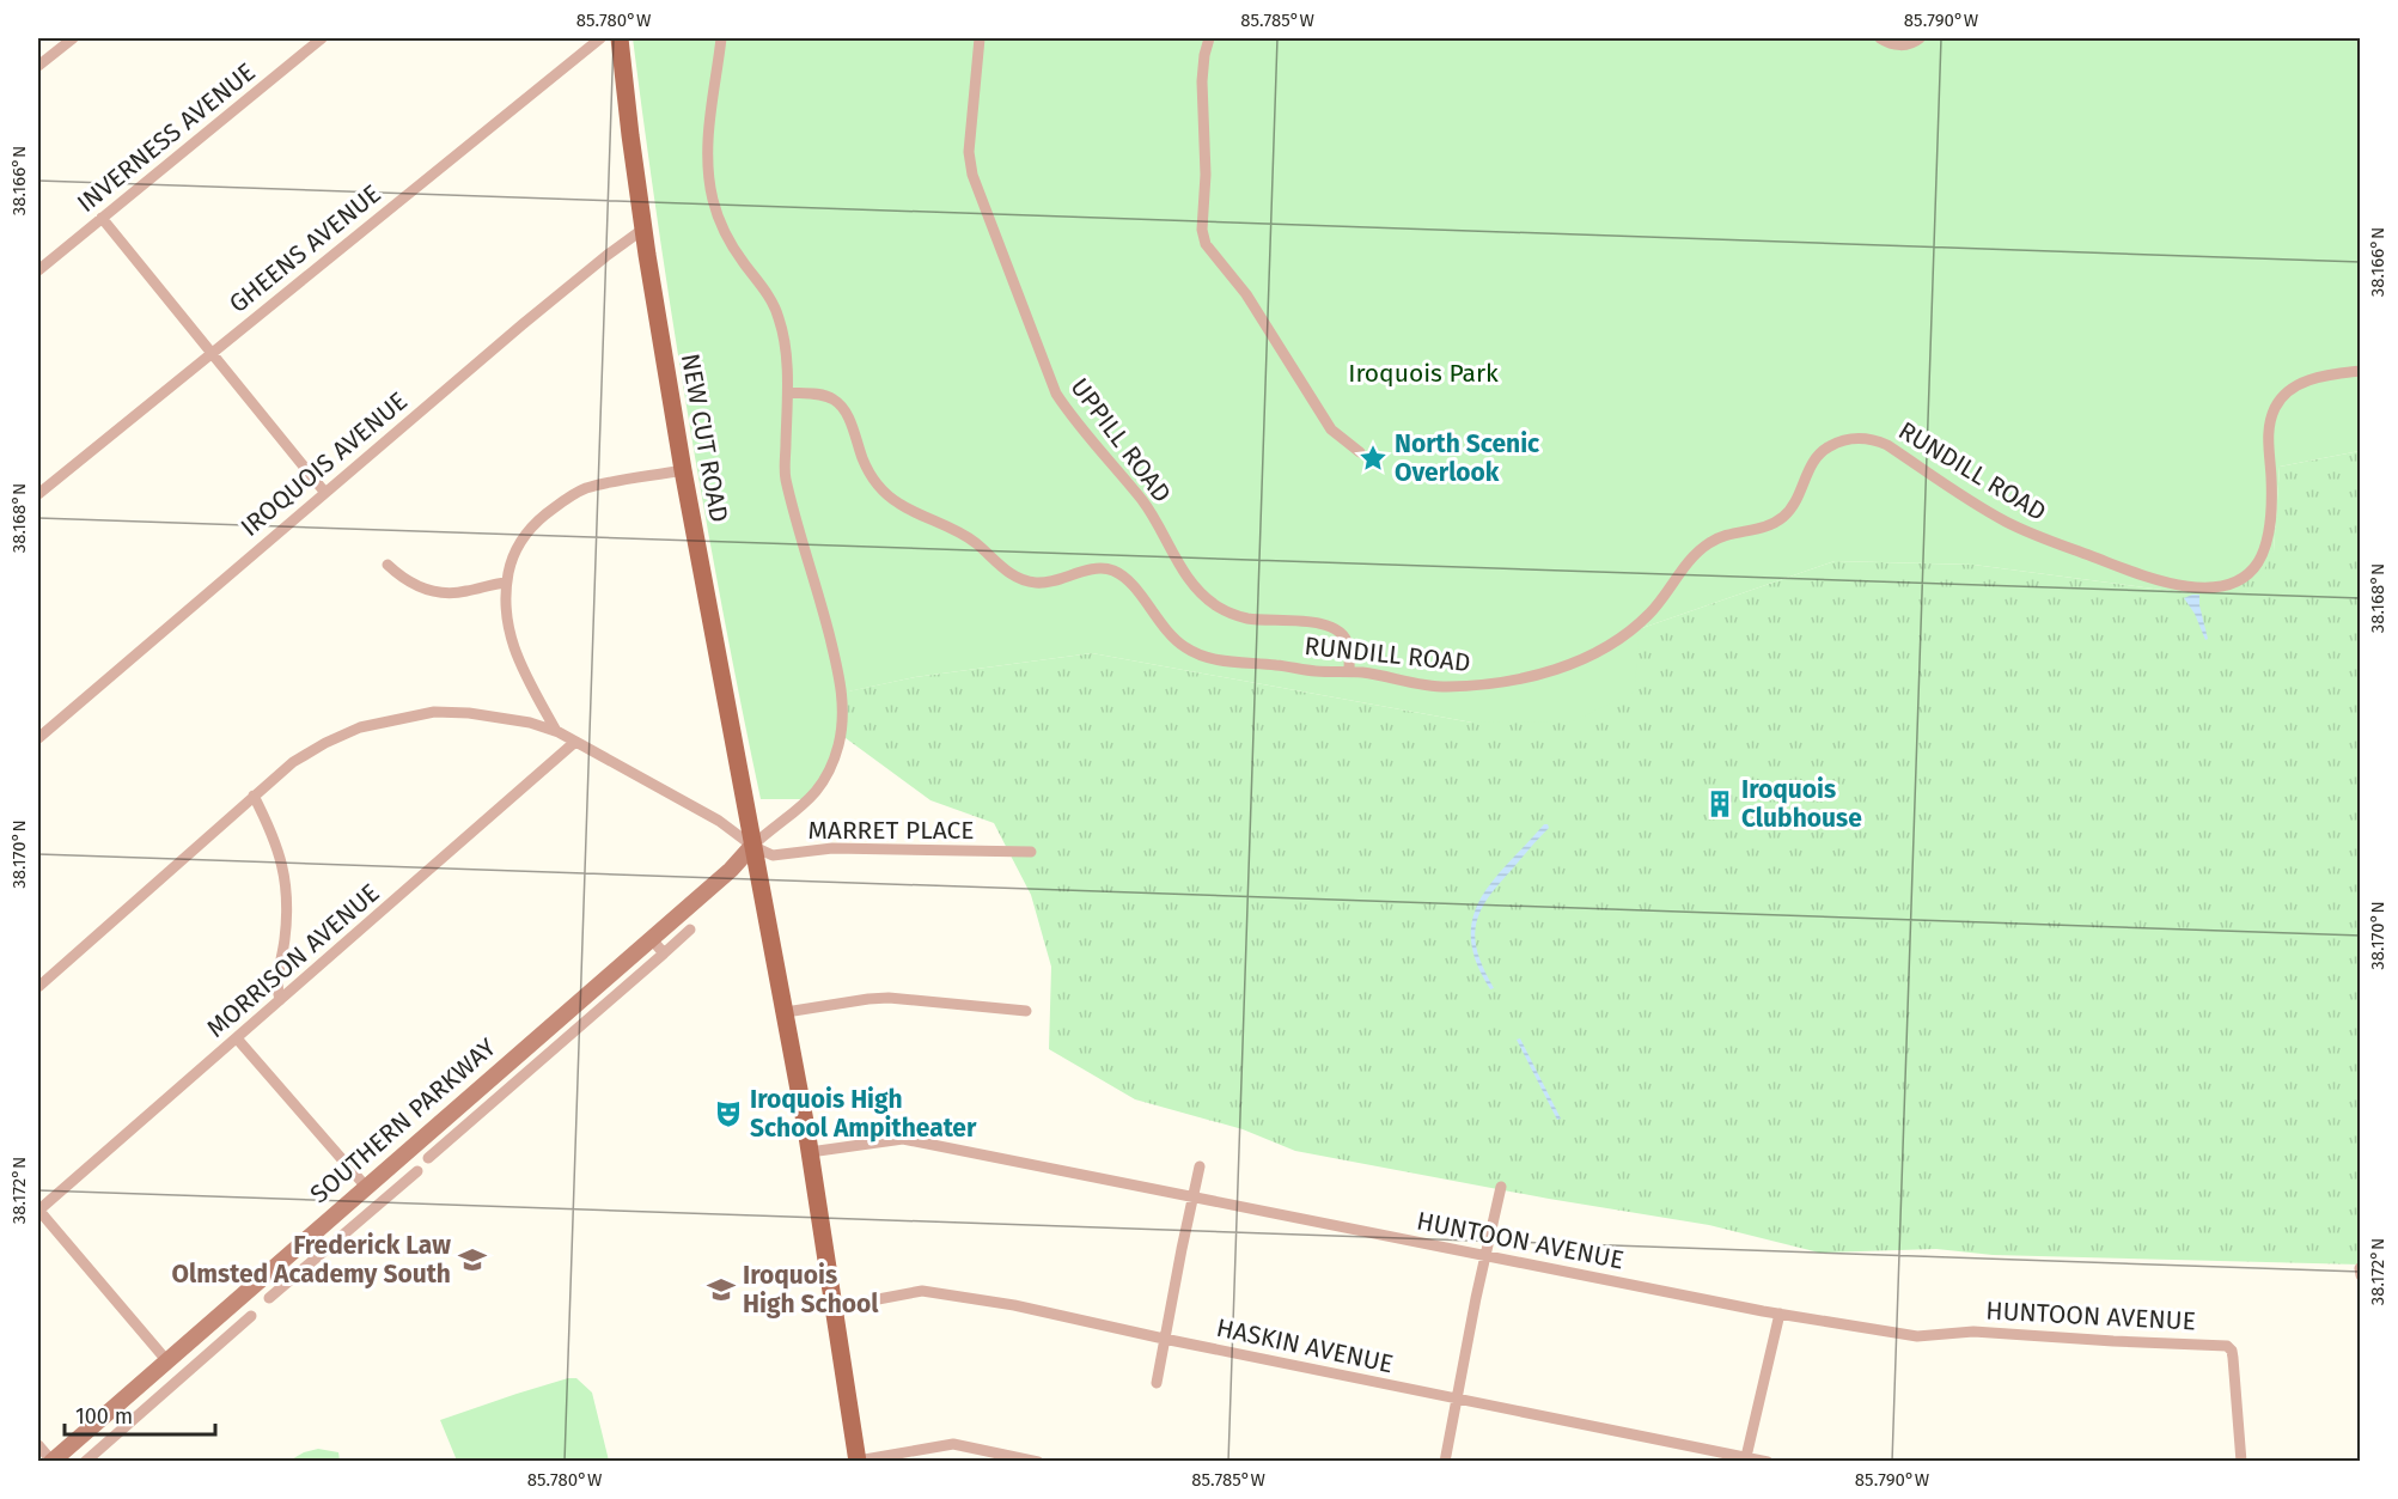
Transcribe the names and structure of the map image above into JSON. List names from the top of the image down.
{
  "streets": {
    "main road": ["NEW CUT ROAD", "SOUTHERN PARKWAY"],
    "street": [
      "INVERNESS AVENUE",
      "GHEENS AVENUE",
      "UPPILL ROAD",
      "IROQUOIS AVENUE",
      "RUNDILL ROAD",
      "MARRET PLACE",
      "MORRISON AVENUE",
      "HUNTOON AVENUE",
      "HASKIN AVENUE"
    ]
  },
  "crossings": [
    ["NEW CUT ROAD", "IROQUOIS AVENUE"],
    ["NEW CUT ROAD", "MARRET PLACE"],
    ["NEW CUT ROAD", "SOUTHERN PARKWAY"],
    ["NEW CUT ROAD", "HUNTOON AVENUE"],
    ["NEW CUT ROAD", "HASKIN AVENUE"],
    ["UPPILL ROAD", "RUNDILL ROAD"],
    ["MARRET PLACE", "SOUTHERN PARKWAY"]
  ],
  "parks": ["Iroquois Park"],
  "places": {
    "place": ["North Scenic Overlook"],
    "building": ["Iroquois Clubhouse"],
    "theatre": ["Iroquois High School Ampitheater"],
    "school or university": ["Frederick Law Olmsted Academy South", "Iroquois High School"]
  },
  "scale_bar": "100 m",
  "coordinates": [
    "85.780°W",
    "85.785°W",
    "85.790°W",
    "38.166°N",
    "38.168°N",
    "38.170°N",
    "38.172°N"
  ]
}
